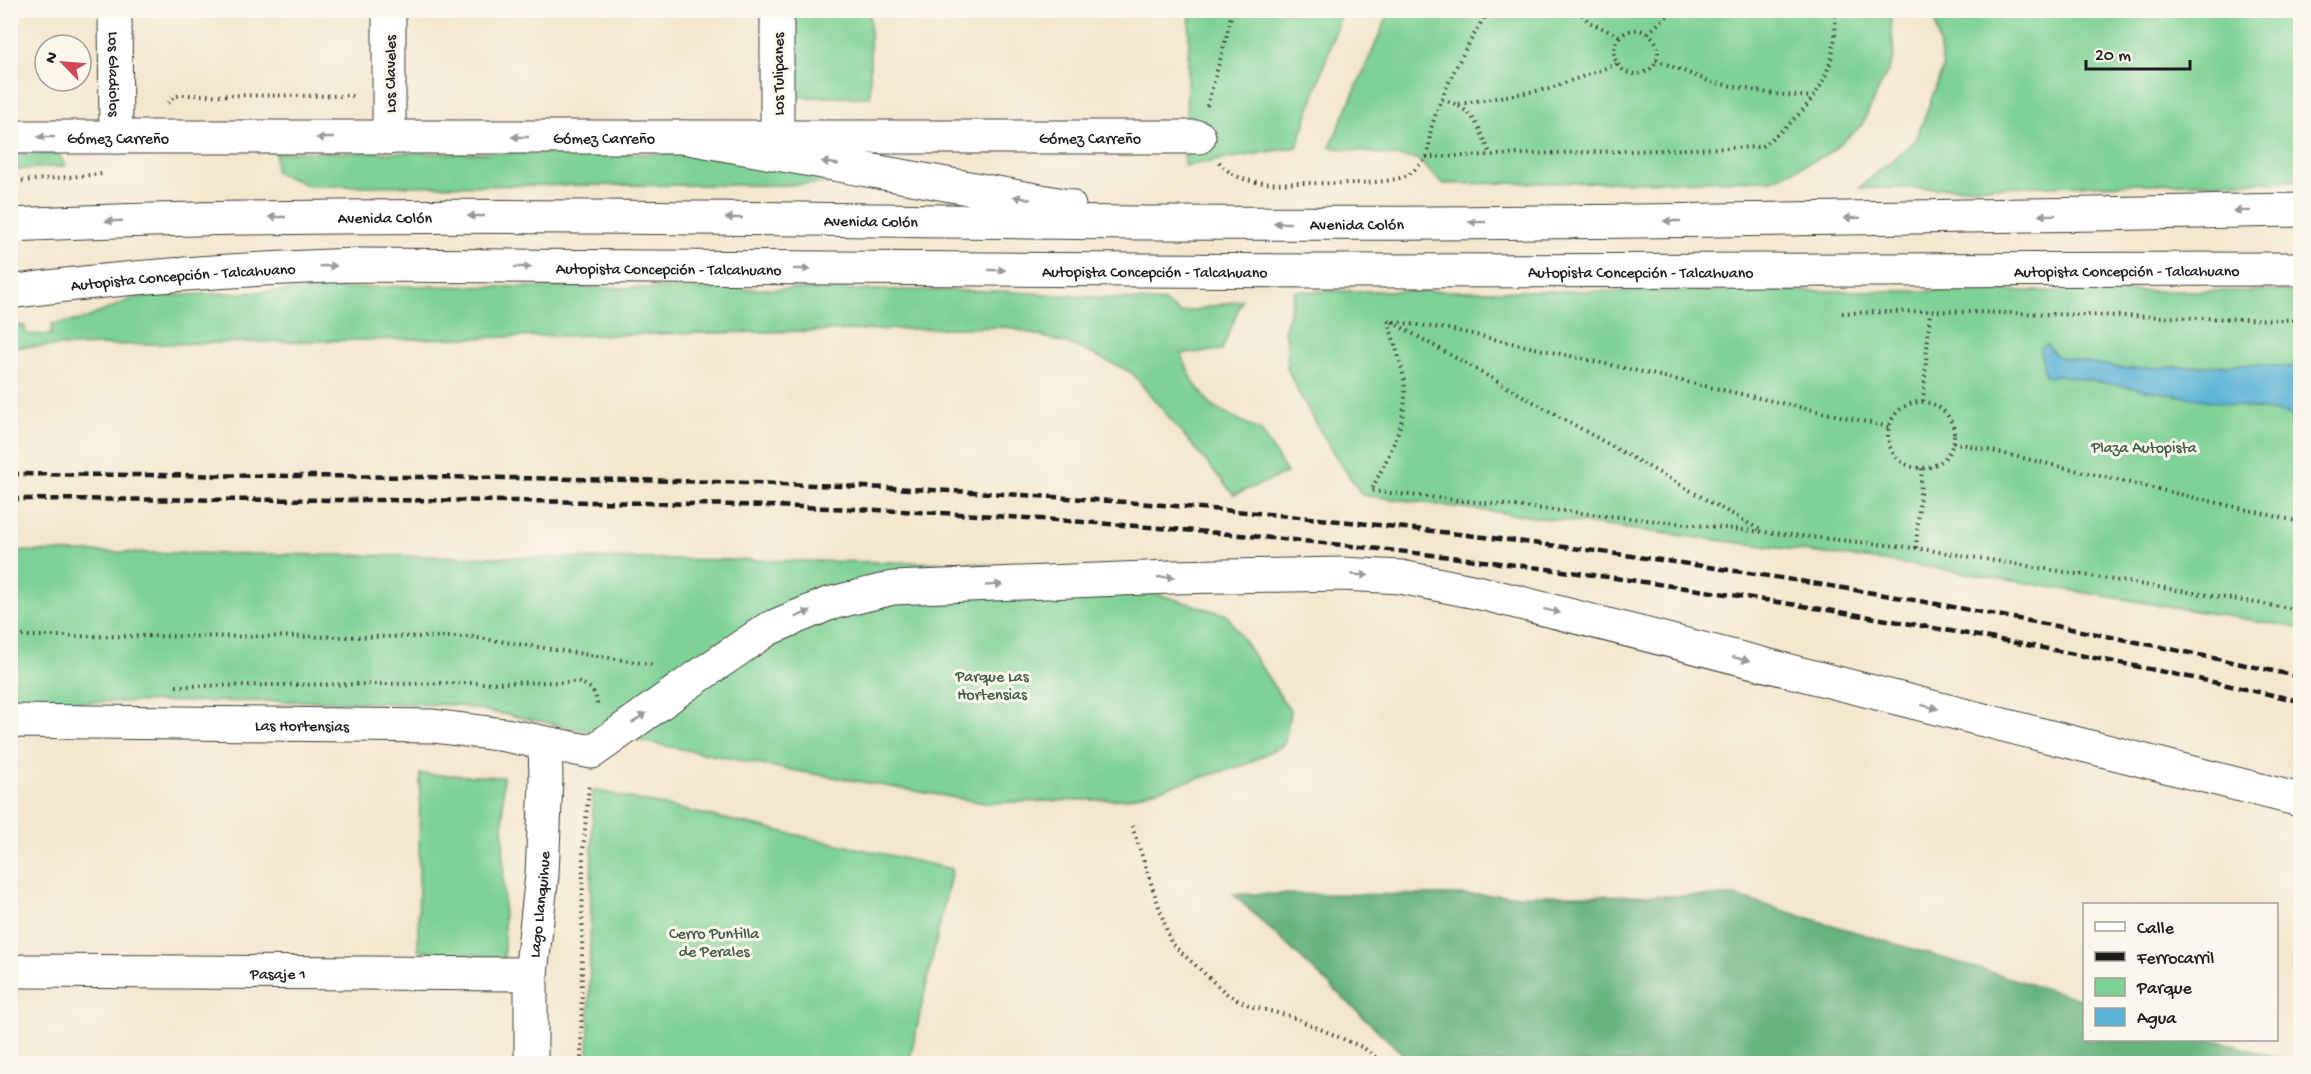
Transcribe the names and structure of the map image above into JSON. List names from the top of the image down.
{
  "streets": {
    "main road": [
      "Los Gladiolos",
      "Los Claveles",
      "Los Tulipanes",
      "Gómez Carreño",
      "Avenida Colón",
      "Autopista Concepción - Talcahuano",
      "Las Hortensias",
      "Lago Llanquihue",
      "Pasaje 1"
    ]
  },
  "crossings": [
    ["Los Gladiolos", "Gómez Carreño"],
    ["Los Claveles", "Gómez Carreño"],
    ["Los Tulipanes", "Gómez Carreño"],
    ["Las Hortensias", "Lago Llanquihue"],
    ["Lago Llanquihue", "Pasaje 1"]
  ],
  "one_way": ["Gómez Carreño", "Avenida Colón", "Autopista Concepción - Talcahuano"],
  "parks": ["Plaza Autopista", "Parque Las Hortensias", "Cerro Puntilla de Perales"],
  "legend": [
    "Calle",
    "Ferrocarril",
    "Parque",
    "Agua"
  ],
  "scale_bar": "20 m",
  "north": "top left"
}
